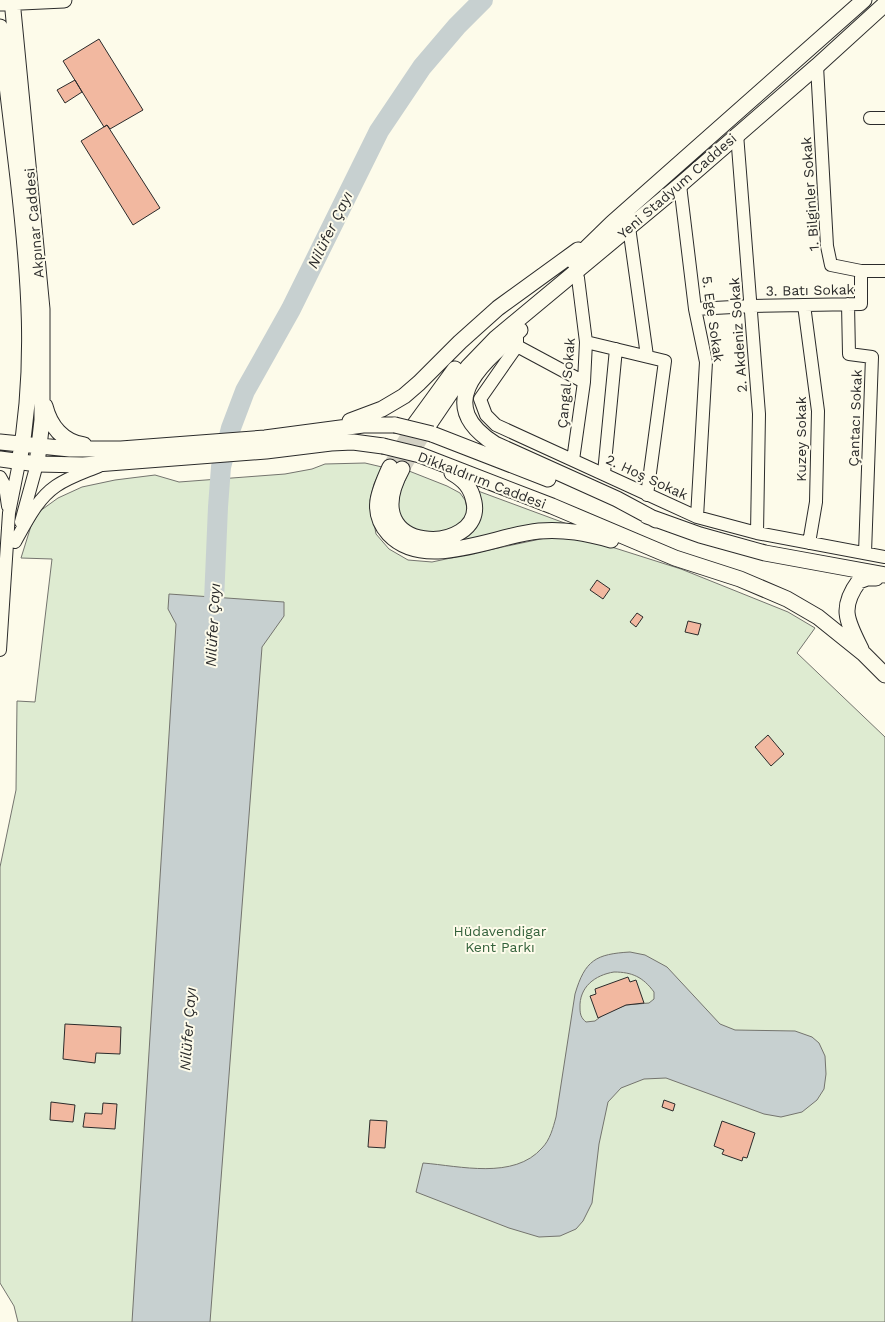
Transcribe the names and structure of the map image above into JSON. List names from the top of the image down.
{
  "streets": {
    "main road": ["Yeni Stadyum Caddesi", "Akpınar Caddesi", "Dikkaldırım Caddesi"],
    "street": [
      "1. Bilginler Sokak",
      "3. Batı Sokak",
      "5. Ege Sokak",
      "2. Akdeniz Sokak",
      "Çangal Sokak",
      "Çantacı Sokak",
      "Kuzey Sokak",
      "2. Hoş Sokak"
    ]
  },
  "crossings": [
    ["Yeni Stadyum Caddesi", "1. Bilginler Sokak"],
    ["Yeni Stadyum Caddesi", "5. Ege Sokak"],
    ["Yeni Stadyum Caddesi", "2. Akdeniz Sokak"],
    ["1. Bilginler Sokak", "3. Batı Sokak"],
    ["Akpınar Caddesi", "Dikkaldırım Caddesi"],
    ["3. Batı Sokak", "5. Ege Sokak"],
    ["3. Batı Sokak", "2. Akdeniz Sokak"],
    ["3. Batı Sokak", "Çantacı Sokak"],
    ["3. Batı Sokak", "Kuzey Sokak"],
    ["5. Ege Sokak", "2. Hoş Sokak"],
    ["2. Akdeniz Sokak", "2. Hoş Sokak"],
    ["Çangal Sokak", "2. Hoş Sokak"],
    ["Çantacı Sokak", "2. Hoş Sokak"],
    ["Kuzey Sokak", "2. Hoş Sokak"]
  ],
  "water": ["Nilüfer Çayı"],
  "parks": ["Hüdavendigar Kent Parkı"]
}
